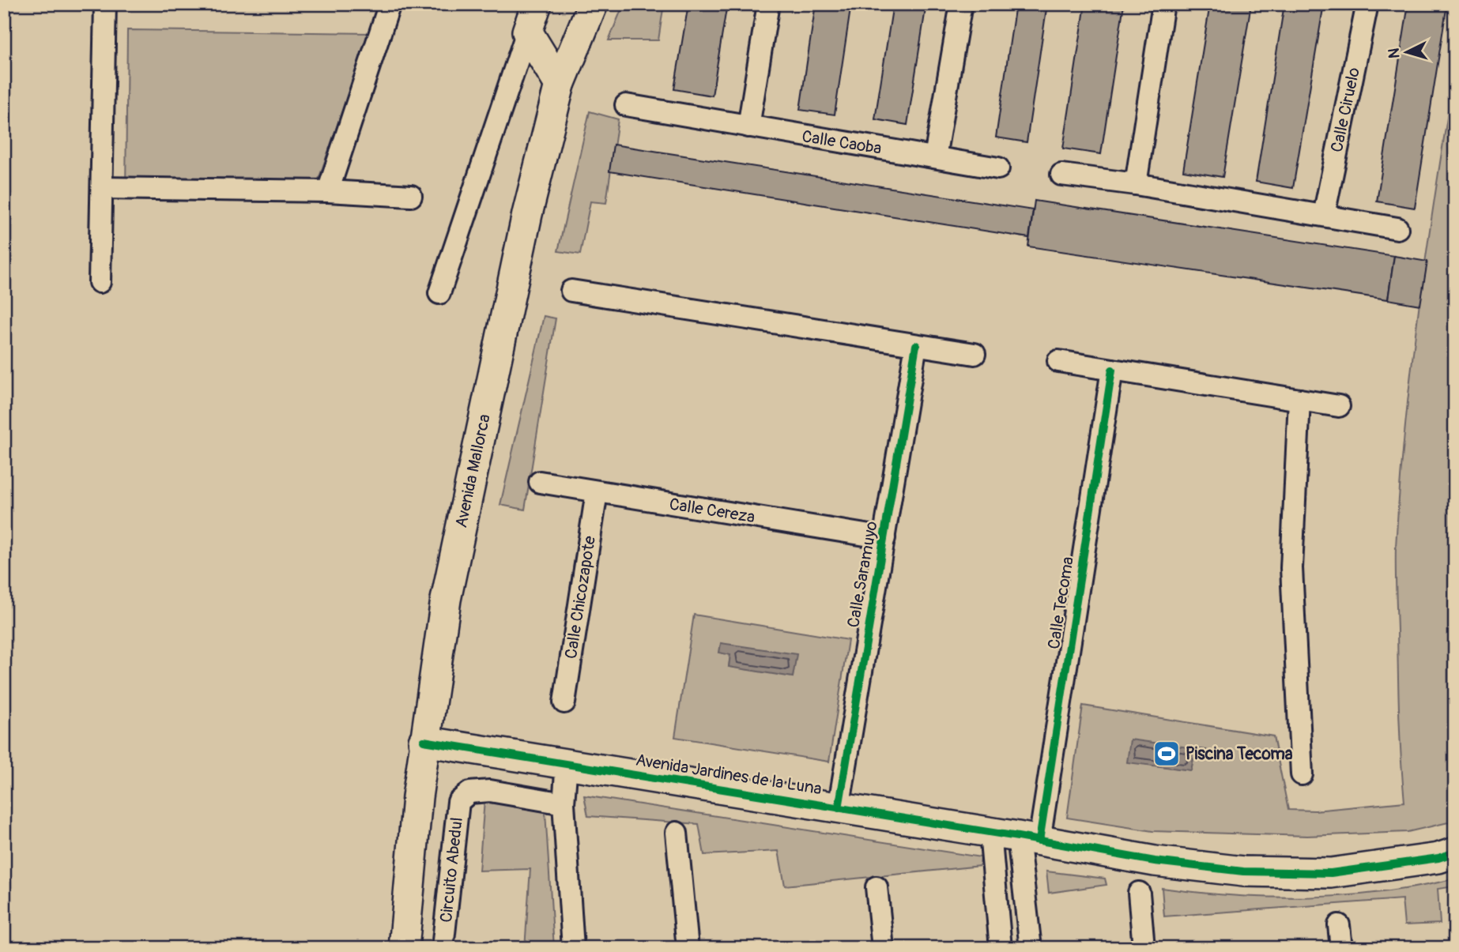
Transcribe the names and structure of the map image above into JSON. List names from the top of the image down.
{
  "streets": {
    "main road": ["Avenida Mallorca", "Avenida Jardines de la Luna"],
    "street": [
      "Calle Ciruelo",
      "Calle Caoba",
      "Calle Cereza",
      "Calle Saramuyo",
      "Calle Chicozapote",
      "Calle Tecoma",
      "Circuito Abedul"
    ]
  },
  "crossings": [
    ["Avenida Mallorca", "Avenida Jardines de la Luna"],
    ["Calle Cereza", "Calle Saramuyo"],
    ["Calle Cereza", "Calle Chicozapote"],
    ["Calle Saramuyo", "Avenida Jardines de la Luna"],
    ["Calle Tecoma", "Avenida Jardines de la Luna"]
  ],
  "places": {
    "sports": ["Piscina Tecoma"]
  },
  "north": "left"
}
